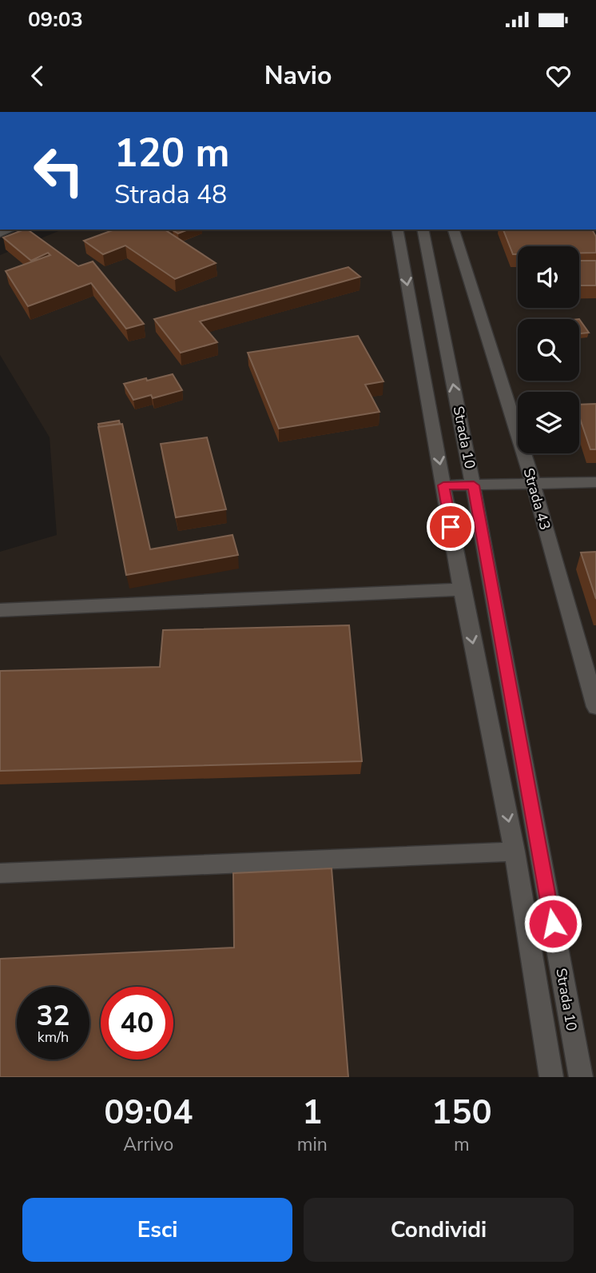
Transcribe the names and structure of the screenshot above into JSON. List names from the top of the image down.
{
  "streets": {
    "street": ["Strada 10", "Strada 43"]
  },
  "page": {
    "status": "09:03",
    "header": "Navio",
    "turn": ["120 m", "Strada 48"],
    "speed": "32 km/h",
    "limit": "40",
    "eta": [
      "09:04",
      "Arrivo",
      "1",
      "min",
      "150",
      "m"
    ],
    "buttons": ["Esci", "Condividi"]
  }
}
